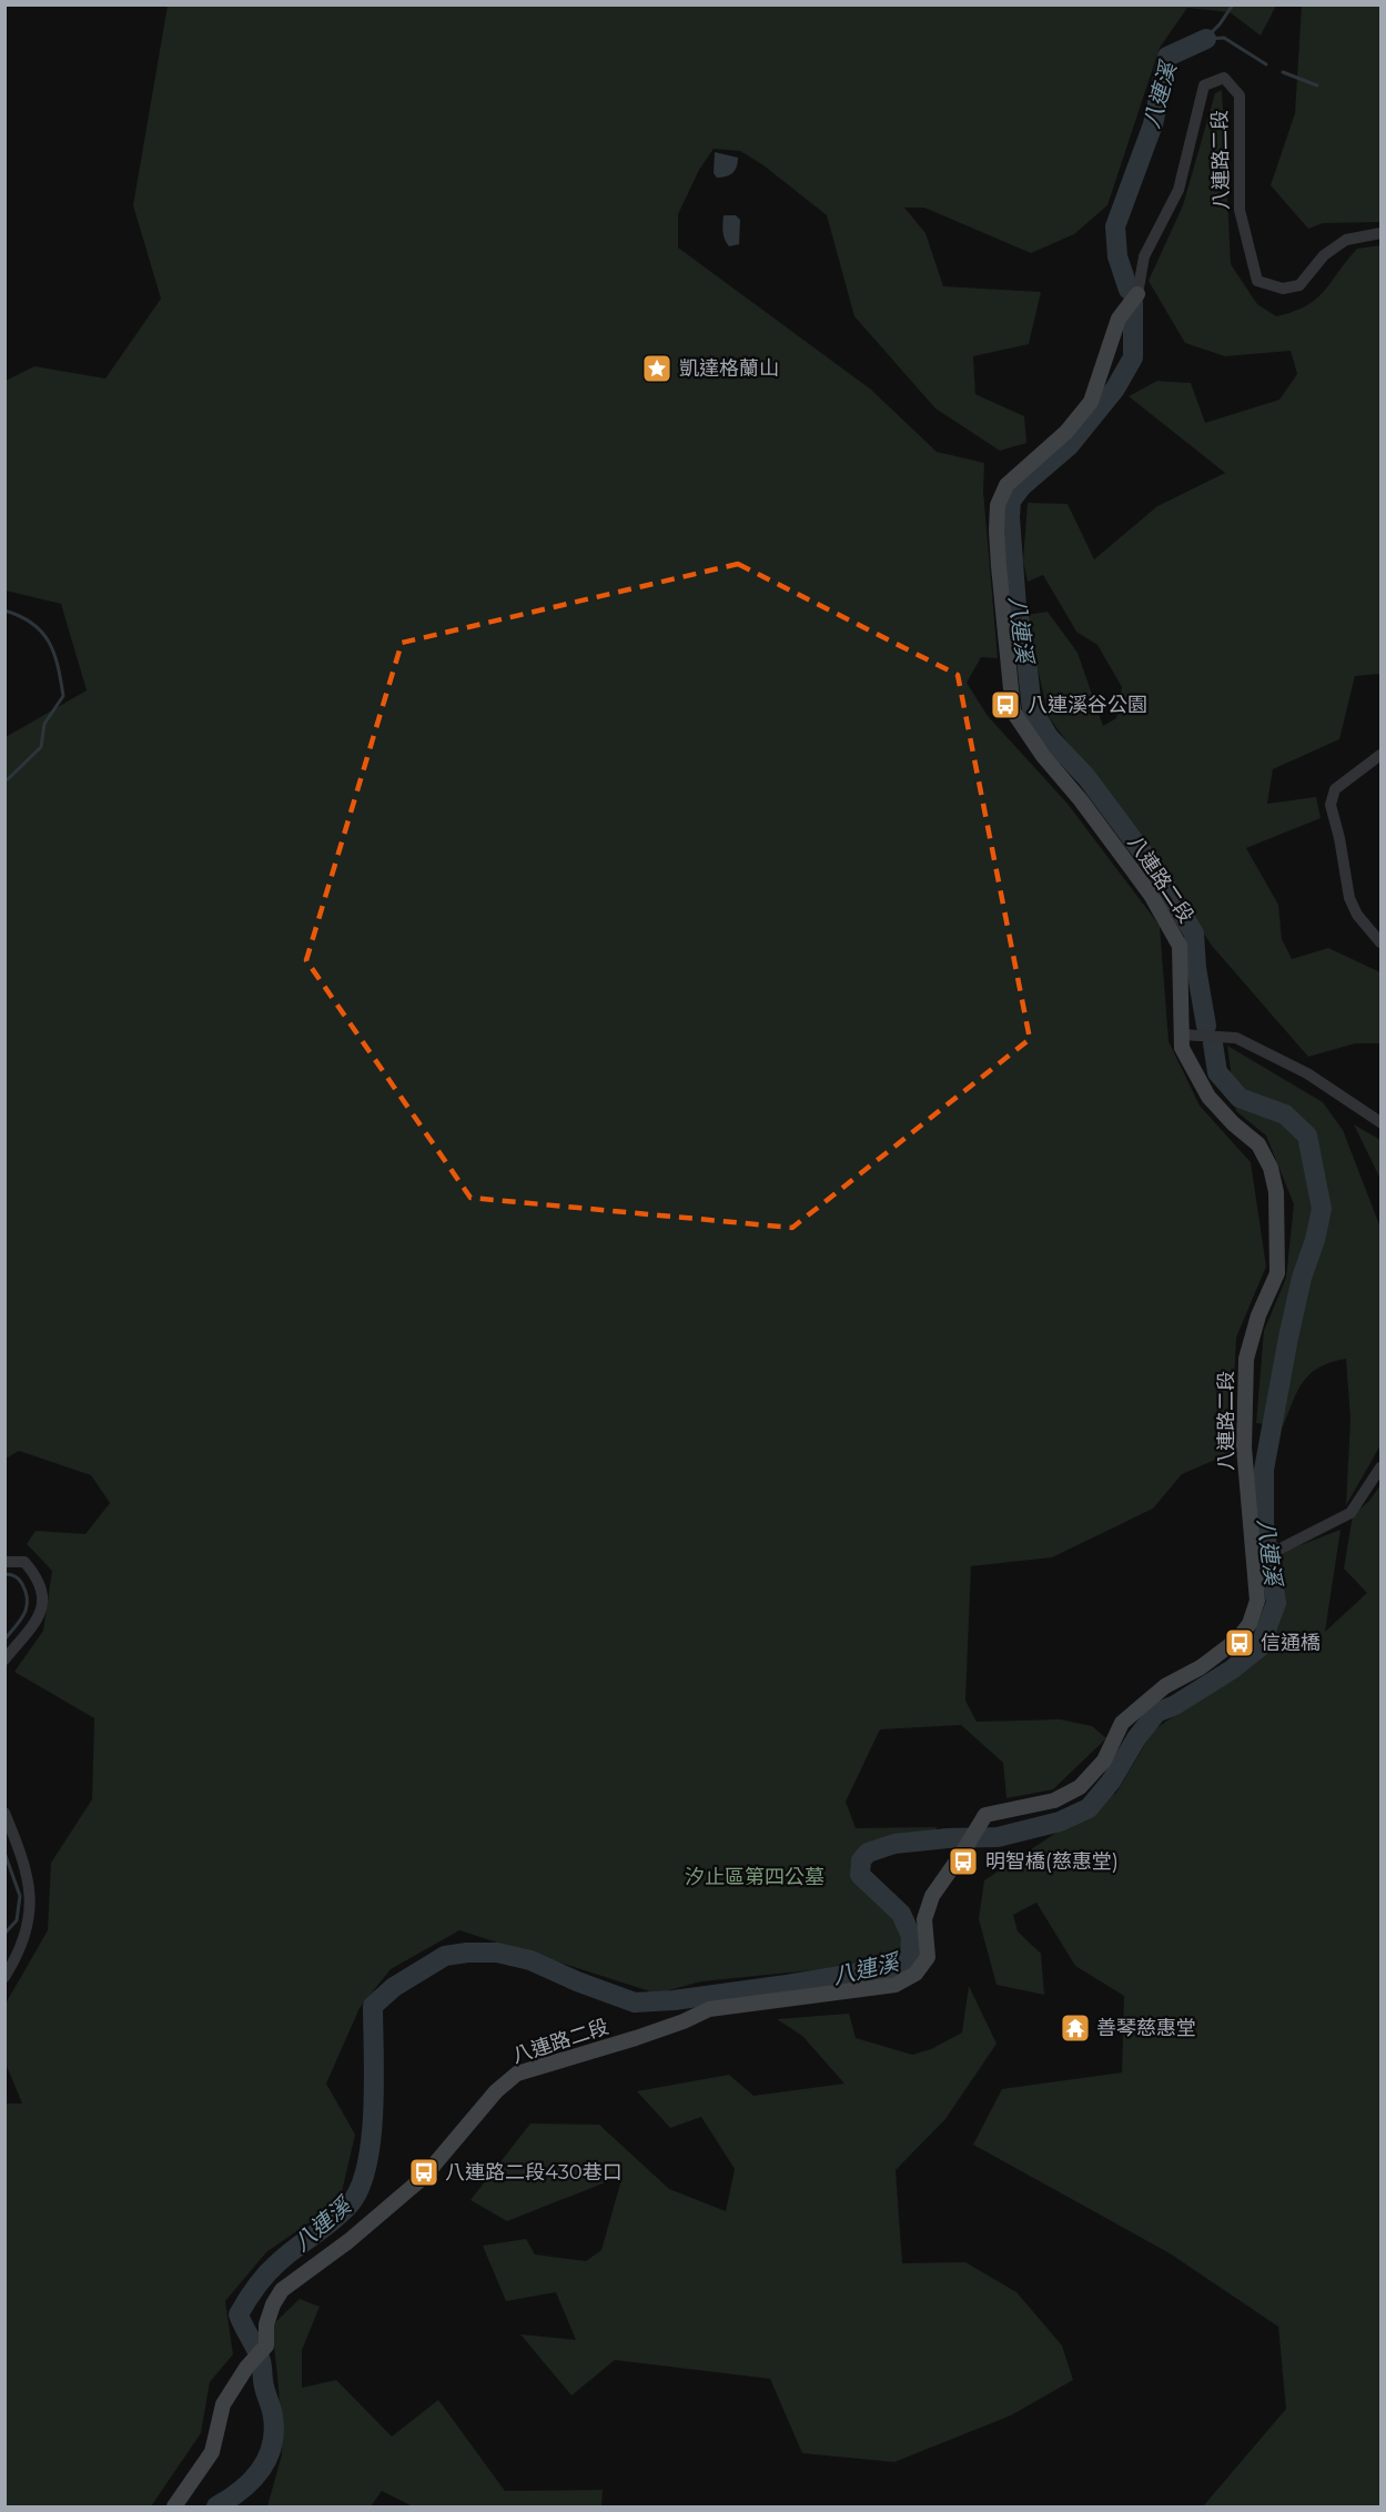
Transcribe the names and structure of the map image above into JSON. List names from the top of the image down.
{
  "streets": {
    "street": ["八連路二段"]
  },
  "water": ["八連溪"],
  "parks": ["汐止區第四公墓"],
  "places": {
    "place": ["凱達格蘭山"],
    "bus stop": [
      "八連溪谷公園",
      "信通橋",
      "明智橋(慈惠堂)",
      "八連路二段430巷口"
    ],
    "temple": ["善琴慈惠堂"]
  }
}
